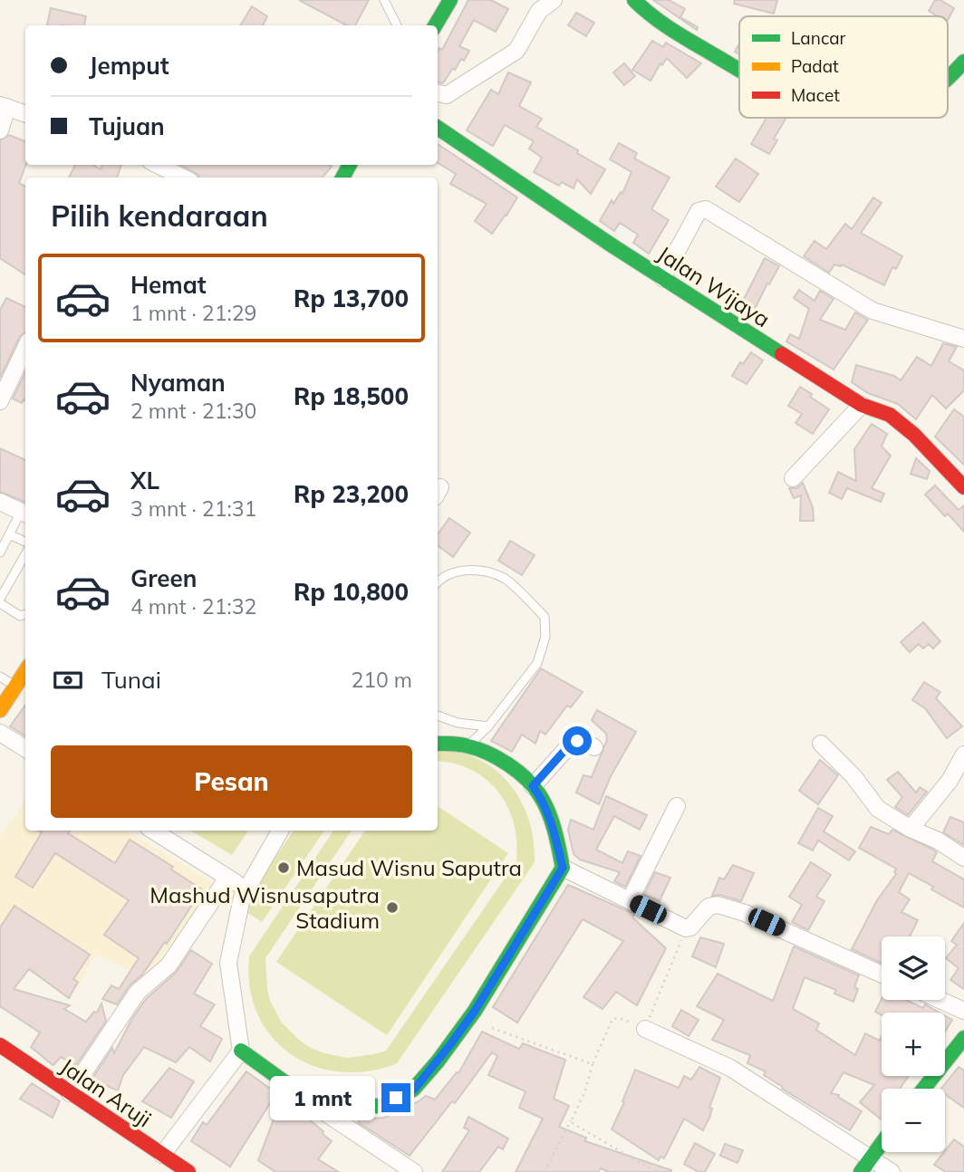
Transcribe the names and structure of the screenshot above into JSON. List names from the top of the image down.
{
  "streets": {
    "street": ["Jalan Wijaya", "Jalan Aruji"]
  },
  "places": ["Masud Wisnu Saputra", "Mashud Wisnusaputra Stadium"],
  "legend": ["Lancar", "Padat", "Macet"],
  "page": {
    "banner": ["Jemput", "Tujuan"],
    "heading": "Pilih kendaraan",
    "list": [
      {
        "name": "Hemat",
        "note": "1 mnt · 21:29",
        "value": "Rp 13,700"
      },
      {
        "name": "Nyaman",
        "note": "2 mnt · 21:30",
        "value": "Rp 18,500"
      },
      {
        "name": "XL",
        "note": "3 mnt · 21:31",
        "value": "Rp 23,200"
      },
      {
        "name": "Green",
        "note": "4 mnt · 21:32",
        "value": "Rp 10,800"
      }
    ],
    "pay": ["Tunai", "210 m"],
    "buttons": "Pesan",
    "map_buttons": ["+", "−"],
    "bubble": "1 mnt"
  }
}
